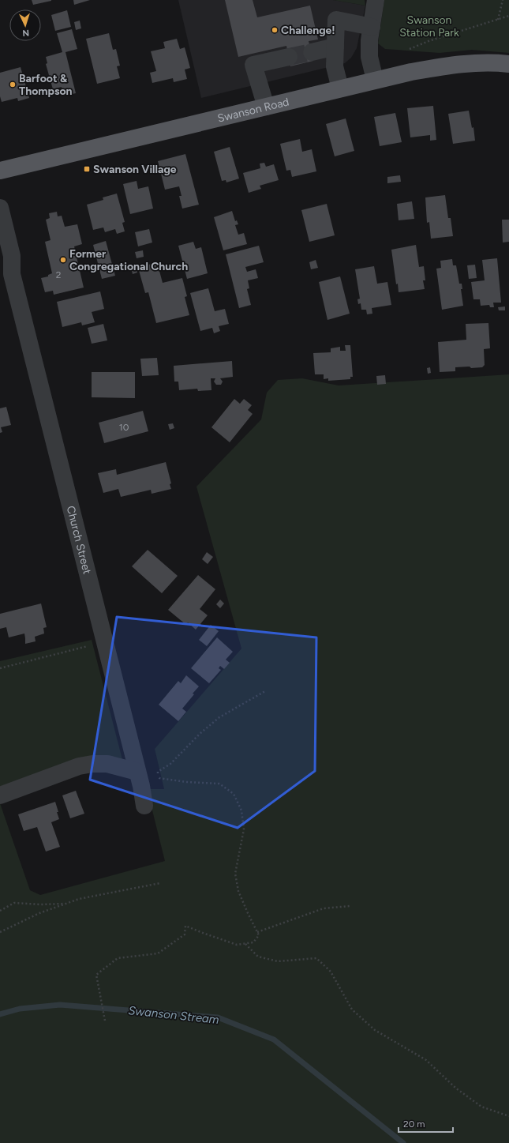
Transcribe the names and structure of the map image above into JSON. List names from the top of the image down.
{
  "streets": {
    "main road": ["Swanson Road"],
    "street": ["Church Street"]
  },
  "water": ["Swanson Stream"],
  "parks": ["Swanson Station Park"],
  "places": {
    "other": ["Challenge!", "Barfoot & Thompson", "Former Congregational Church"],
    "transit": ["Swanson Village"]
  },
  "house_numbers": ["2", "10"],
  "scale_bar": "20 m",
  "north": "bottom"
}
